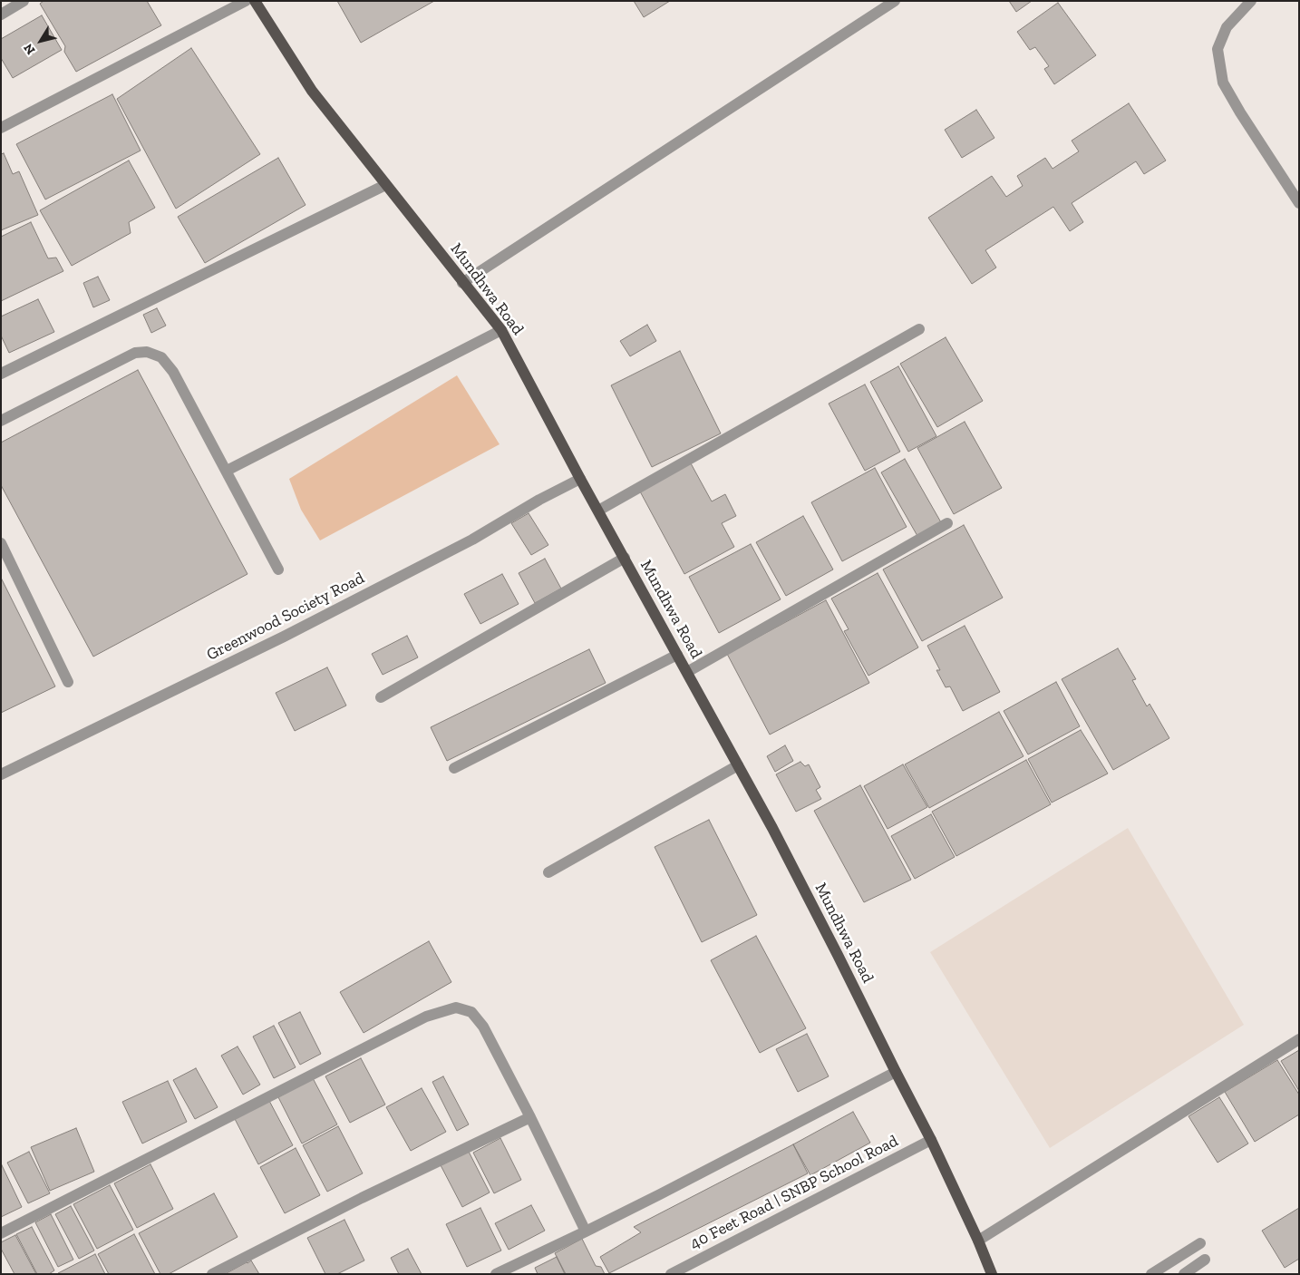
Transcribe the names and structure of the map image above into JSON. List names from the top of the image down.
{
  "streets": {
    "main road": ["Mundhwa Road"],
    "street": ["Greenwood Society Road", "40 Feet Road | SNBP School Road"]
  },
  "crossings": [
    ["Mundhwa Road", "Greenwood Society Road"],
    ["Mundhwa Road", "40 Feet Road | SNBP School Road"]
  ],
  "north": "bottom left"
}
